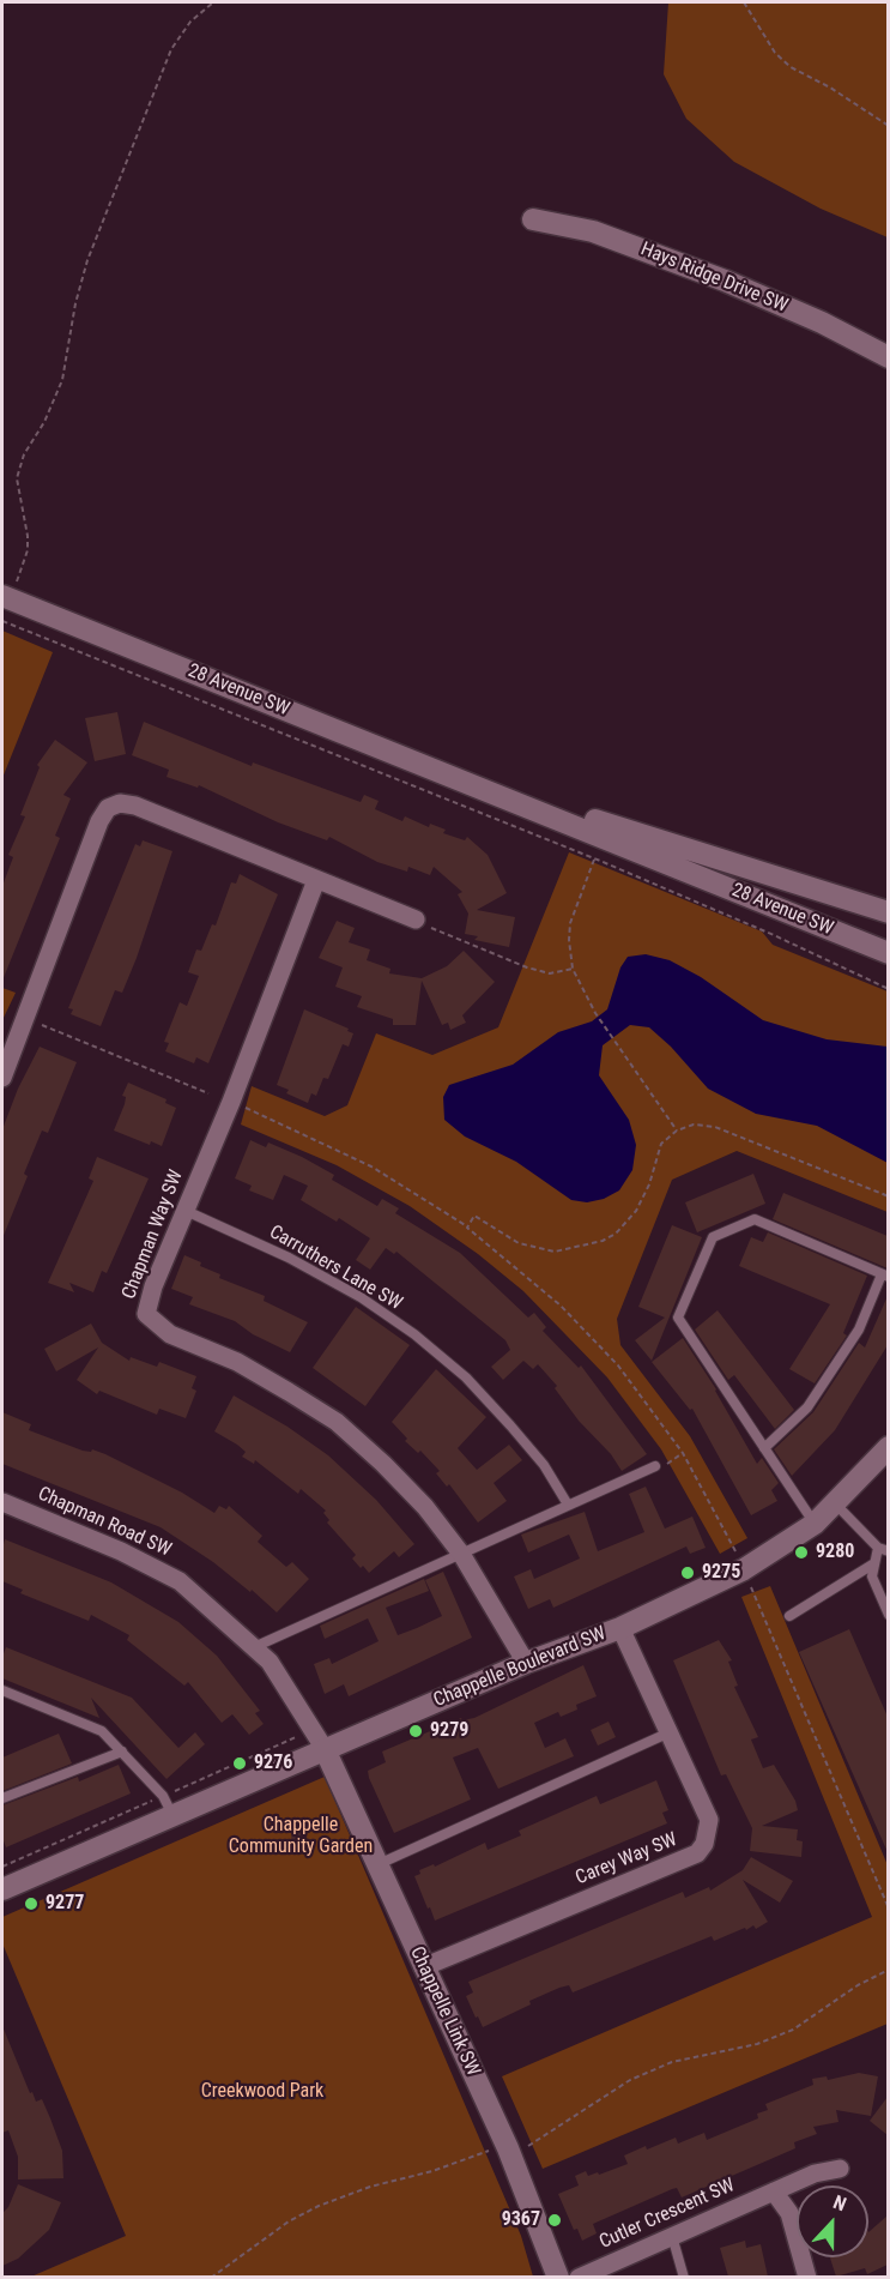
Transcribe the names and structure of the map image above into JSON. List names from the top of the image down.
{
  "streets": {
    "street": [
      "Hays Ridge Drive SW",
      "28 Avenue SW",
      "Chapman Way SW",
      "Chapman Road SW",
      "Chappelle Boulevard SW",
      "Carey Way SW",
      "Chappelle Link SW",
      "Cutler Crescent SW"
    ],
    "lane": ["Carruthers Lane SW"]
  },
  "crossings": [
    ["Chapman Way SW", "Carruthers Lane SW"],
    ["Chapman Way SW", "Chappelle Boulevard SW"],
    ["Chapman Road SW", "Chappelle Boulevard SW"],
    ["Chapman Road SW", "Chappelle Link SW"],
    ["Chappelle Boulevard SW", "Carey Way SW"],
    ["Chappelle Boulevard SW", "Chappelle Link SW"],
    ["Carey Way SW", "Chappelle Link SW"]
  ],
  "parks": ["Chappelle Community Garden", "Creekwood Park"],
  "places": [
    "9280",
    "9275",
    "9279",
    "9276",
    "9277",
    "9367"
  ],
  "north": "top"
}
